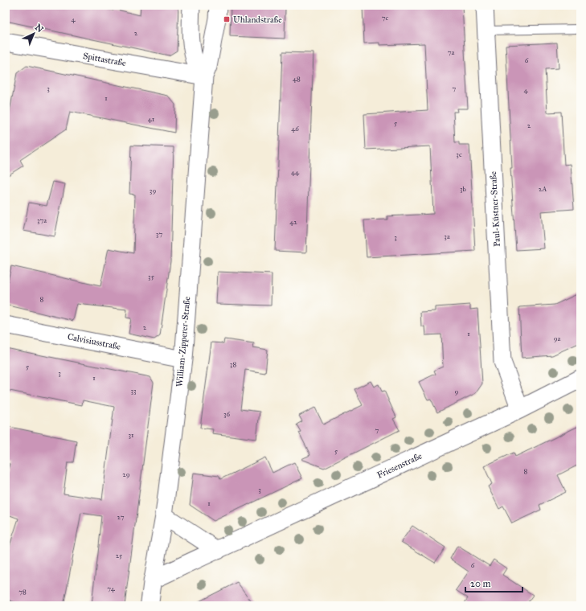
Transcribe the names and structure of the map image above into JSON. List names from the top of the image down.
{
  "streets": {
    "street": [
      "Spittastraße",
      "Paul-Küstner-Straße",
      "Calvisiusstraße",
      "William-Zipperer-Straße",
      "Friesenstraße"
    ]
  },
  "crossings": [
    ["Spittastraße", "William-Zipperer-Straße"],
    ["Paul-Küstner-Straße", "Friesenstraße"],
    ["Calvisiusstraße", "William-Zipperer-Straße"],
    ["William-Zipperer-Straße", "Friesenstraße"]
  ],
  "places": {
    "transit": ["Uhlandstraße"]
  },
  "house_numbers": [
    "7c",
    "4",
    "2",
    "7a",
    "6",
    "48",
    "3",
    "7",
    "4",
    "1",
    "41",
    "5",
    "2",
    "46",
    "3c",
    "44",
    "3b",
    "2A",
    "39",
    "37a",
    "42",
    "37",
    "3a",
    "3",
    "35",
    "8",
    "2",
    "1",
    "9a",
    "38",
    "5",
    "3",
    "1",
    "33",
    "9",
    "36",
    "7",
    "31",
    "5",
    "8",
    "29",
    "3",
    "1",
    "27",
    "25",
    "6",
    "74",
    "78"
  ],
  "scale_bar": "20 m",
  "north": "top right"
}
